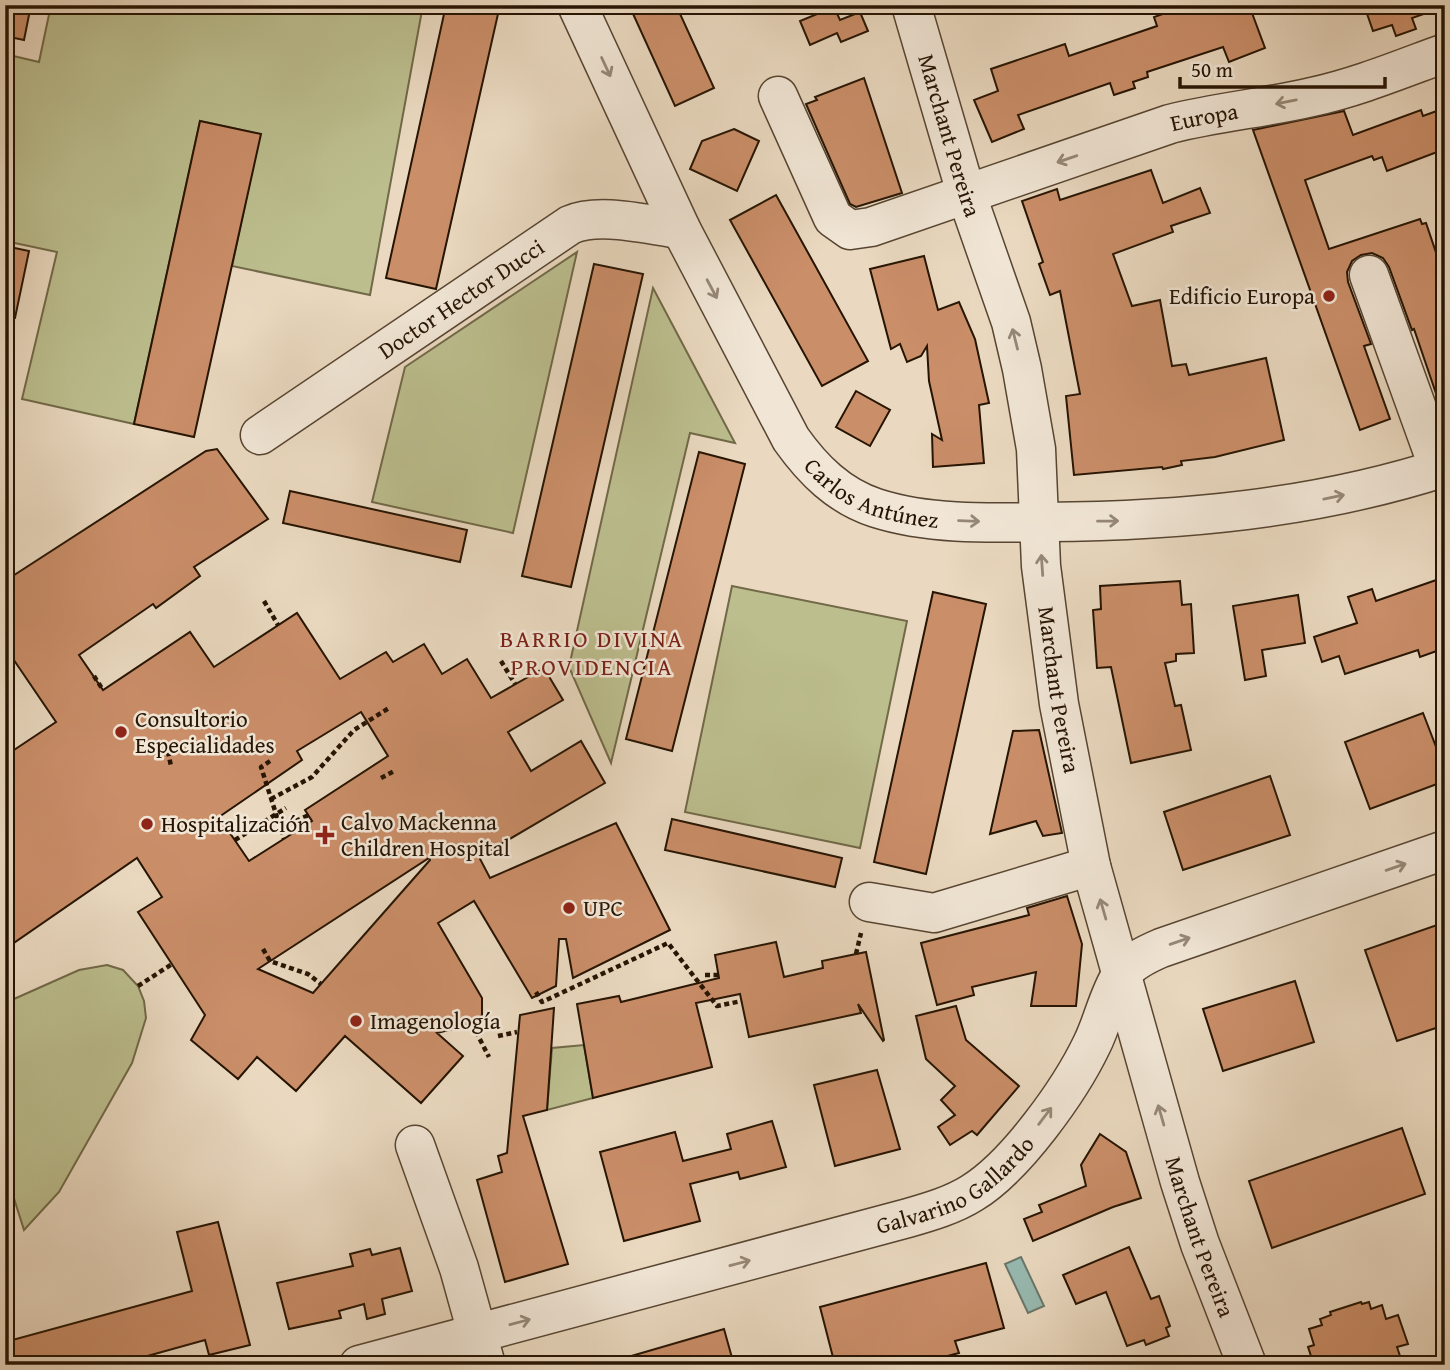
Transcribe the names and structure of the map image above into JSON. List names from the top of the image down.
{
  "streets": {
    "street": [
      "Europa",
      "Marchant Pereira",
      "Doctor Hector Ducci",
      "Carlos Antúnez",
      "Galvarino Gallardo"
    ]
  },
  "crossings": [
    ["Europa", "Marchant Pereira"],
    ["Marchant Pereira", "Carlos Antúnez"],
    ["Marchant Pereira", "Galvarino Gallardo"],
    ["Doctor Hector Ducci", "Carlos Antúnez"]
  ],
  "one_way": [
    "Europa",
    "Marchant Pereira",
    "Carlos Antúnez",
    "Galvarino Gallardo"
  ],
  "districts": ["BARRIO DIVINA PROVIDENCIA"],
  "places": {
    "other": [
      "Edificio Europa",
      "Consultorio Especialidades",
      "Hospitalización",
      "UPC",
      "Imagenología"
    ],
    "health": ["Calvo Mackenna Children Hospital"]
  },
  "scale_bar": "50 m"
}
